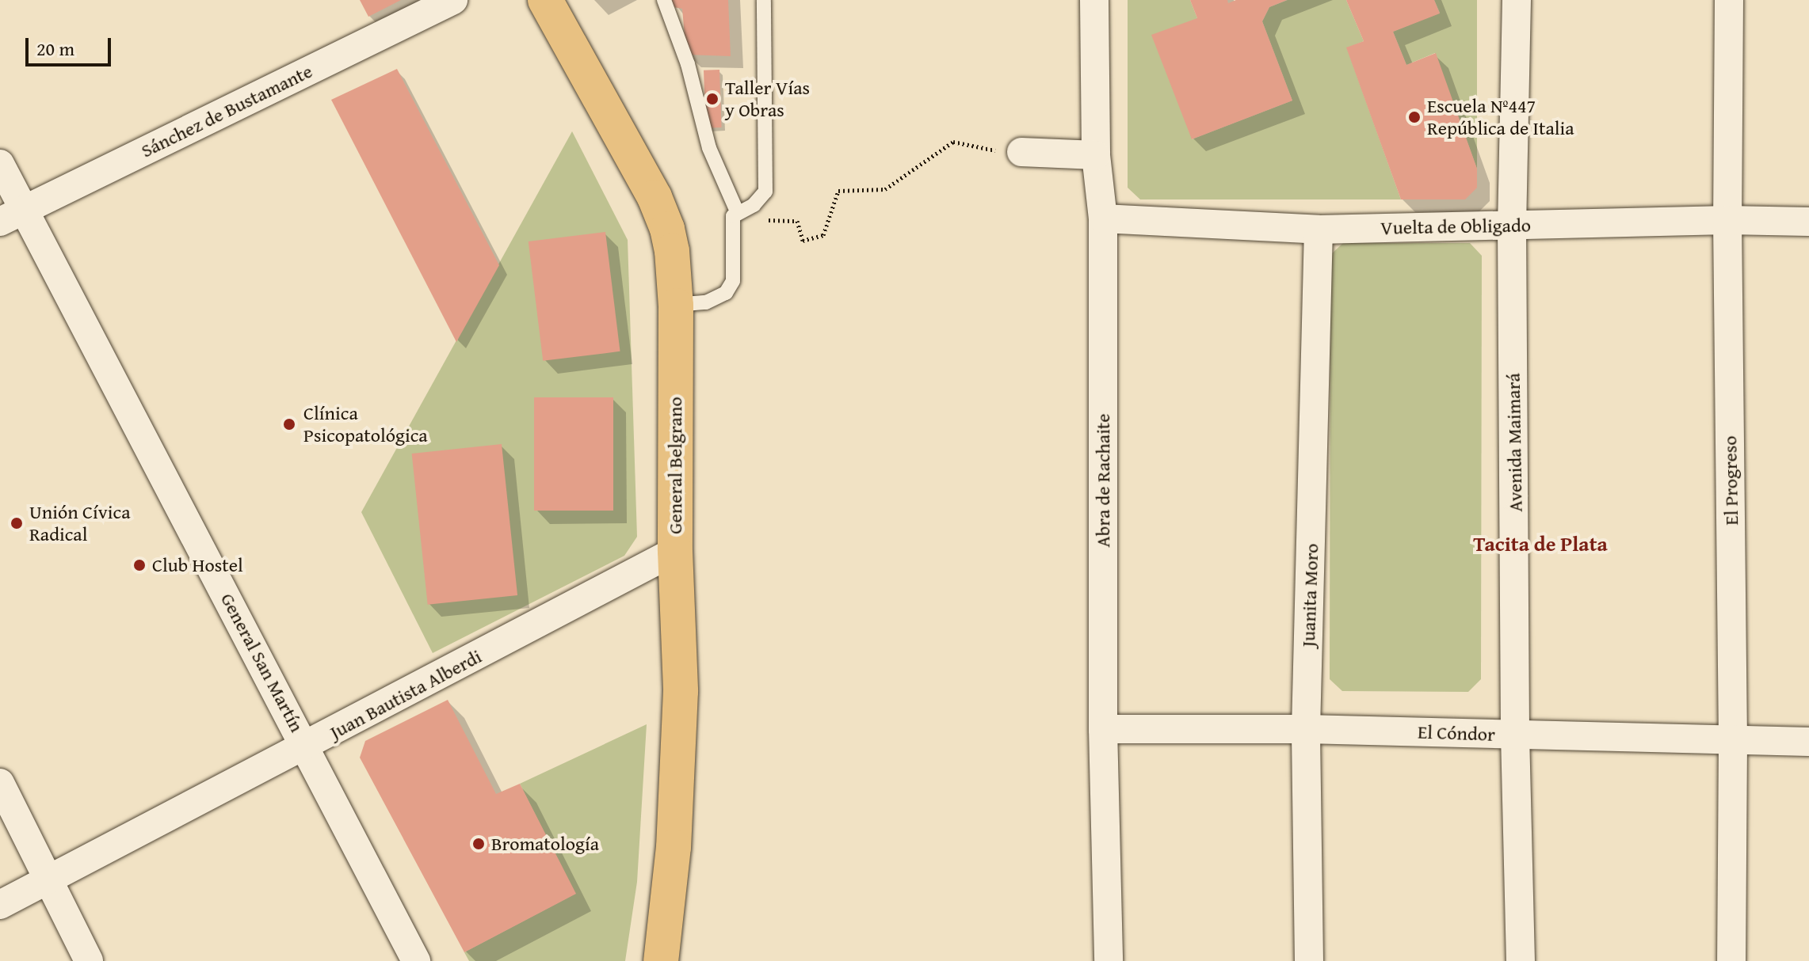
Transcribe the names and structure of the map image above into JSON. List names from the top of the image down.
{
  "streets": {
    "main road": ["General Belgrano"],
    "street": [
      "Sánchez de Bustamante",
      "Vuelta de Obligado",
      "Avenida Maimará",
      "Abra de Rachaite",
      "El Progreso",
      "Juanita Moro",
      "General San Martín",
      "Juan Bautista Alberdi",
      "El Cóndor"
    ]
  },
  "crossings": [
    ["Sánchez de Bustamante", "General San Martín"],
    ["Vuelta de Obligado", "Avenida Maimará"],
    ["Vuelta de Obligado", "Abra de Rachaite"],
    ["Vuelta de Obligado", "El Progreso"],
    ["Vuelta de Obligado", "Juanita Moro"],
    ["Avenida Maimará", "El Cóndor"],
    ["General Belgrano", "Juan Bautista Alberdi"],
    ["Abra de Rachaite", "El Cóndor"],
    ["El Progreso", "El Cóndor"],
    ["Juanita Moro", "El Cóndor"],
    ["General San Martín", "Juan Bautista Alberdi"]
  ],
  "districts": ["Tacita de Plata"],
  "places": [
    "Taller Vías y Obras",
    "Escuela Nº447 República de Italia",
    "Clínica Psicopatológica",
    "Unión Cívica Radical",
    "Club Hostel",
    "Bromatología"
  ],
  "scale_bar": "20 m"
}
